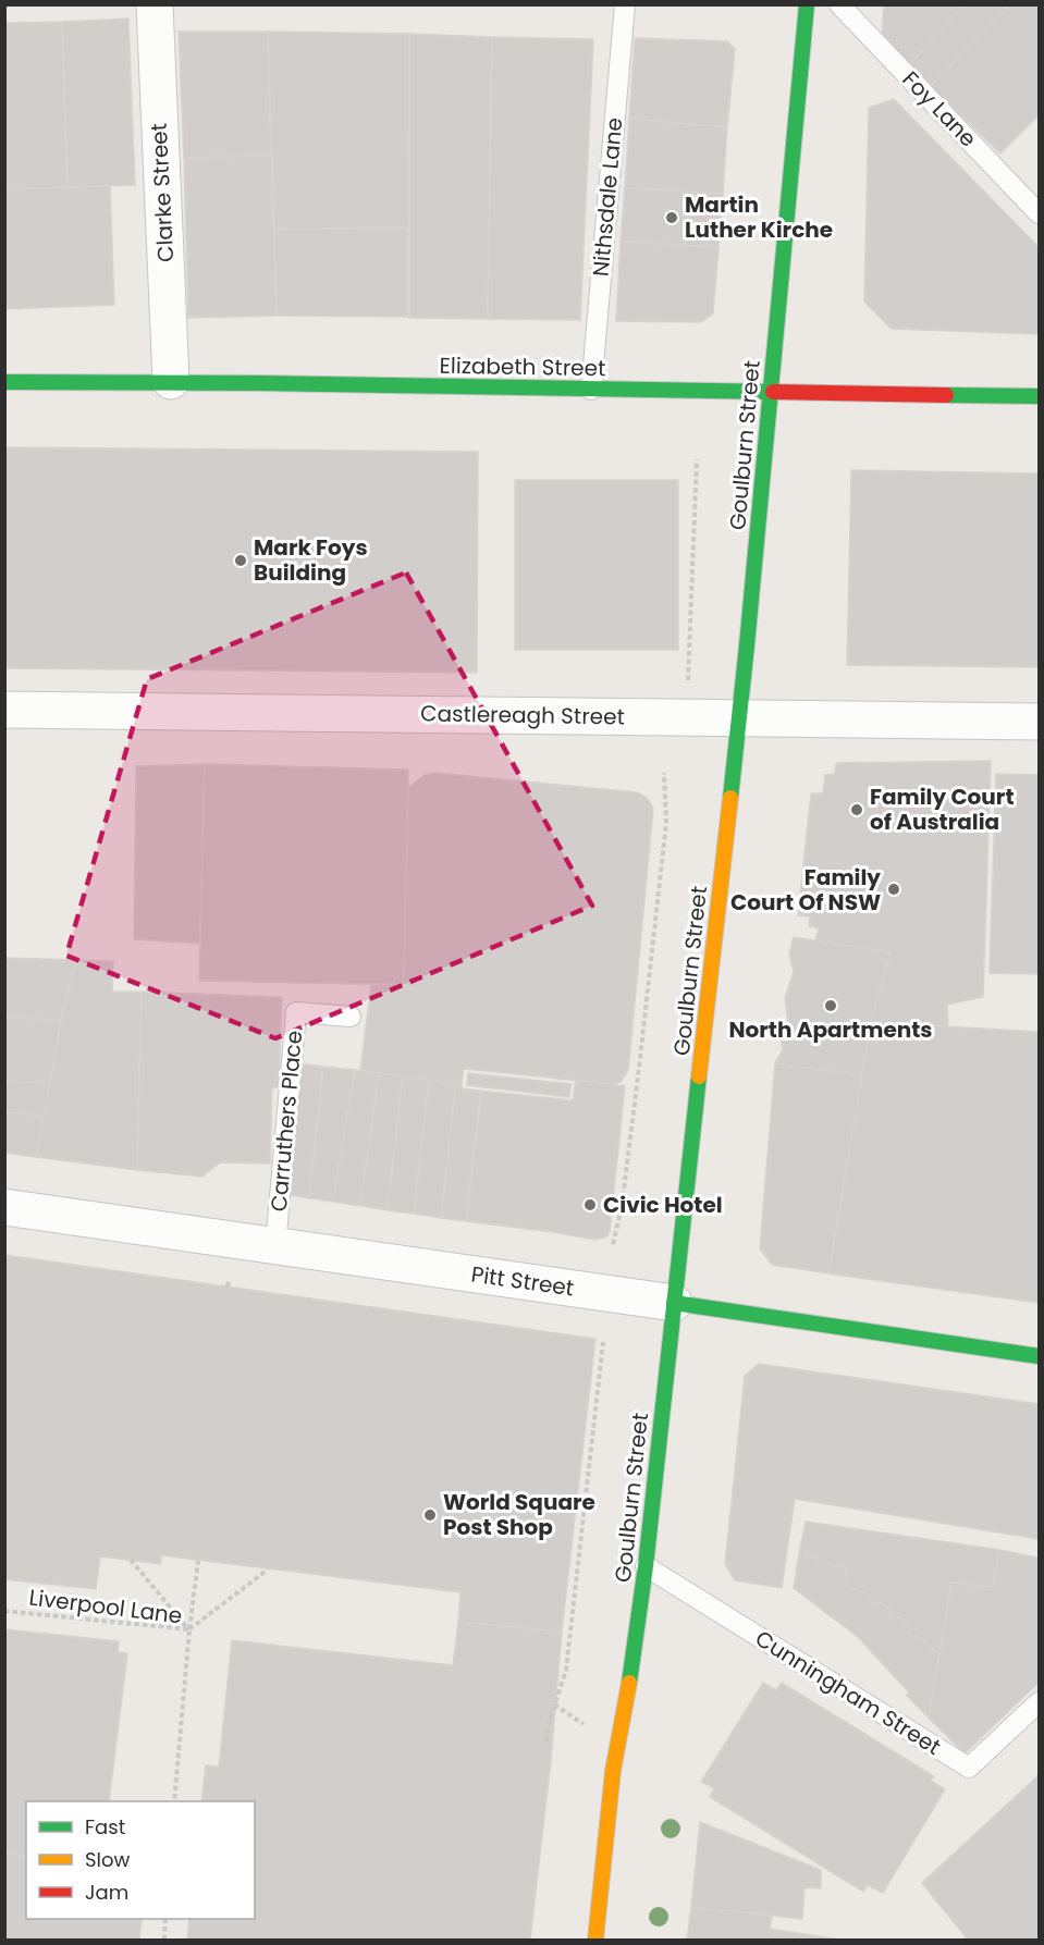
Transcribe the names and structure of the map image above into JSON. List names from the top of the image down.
{
  "streets": {
    "main road": ["Elizabeth Street", "Goulburn Street", "Pitt Street"],
    "street": ["Clarke Street", "Castlereagh Street"],
    "lane": [
      "Foy Lane",
      "Nithsdale Lane",
      "Carruthers Place",
      "Cunningham Street"
    ],
    "path": ["Liverpool Lane"]
  },
  "crossings": [
    ["Clarke Street", "Elizabeth Street"],
    ["Nithsdale Lane", "Elizabeth Street"],
    ["Elizabeth Street", "Goulburn Street"],
    ["Goulburn Street", "Castlereagh Street"],
    ["Goulburn Street", "Pitt Street"],
    ["Goulburn Street", "Cunningham Street"],
    ["Carruthers Place", "Pitt Street"]
  ],
  "places": [
    "Martin Luther Kirche",
    "Mark Foys Building",
    "Family Court of Australia",
    "Family Court Of NSW",
    "North Apartments",
    "Civic Hotel",
    "World Square Post Shop"
  ],
  "legend": ["Fast", "Slow", "Jam"]
}
